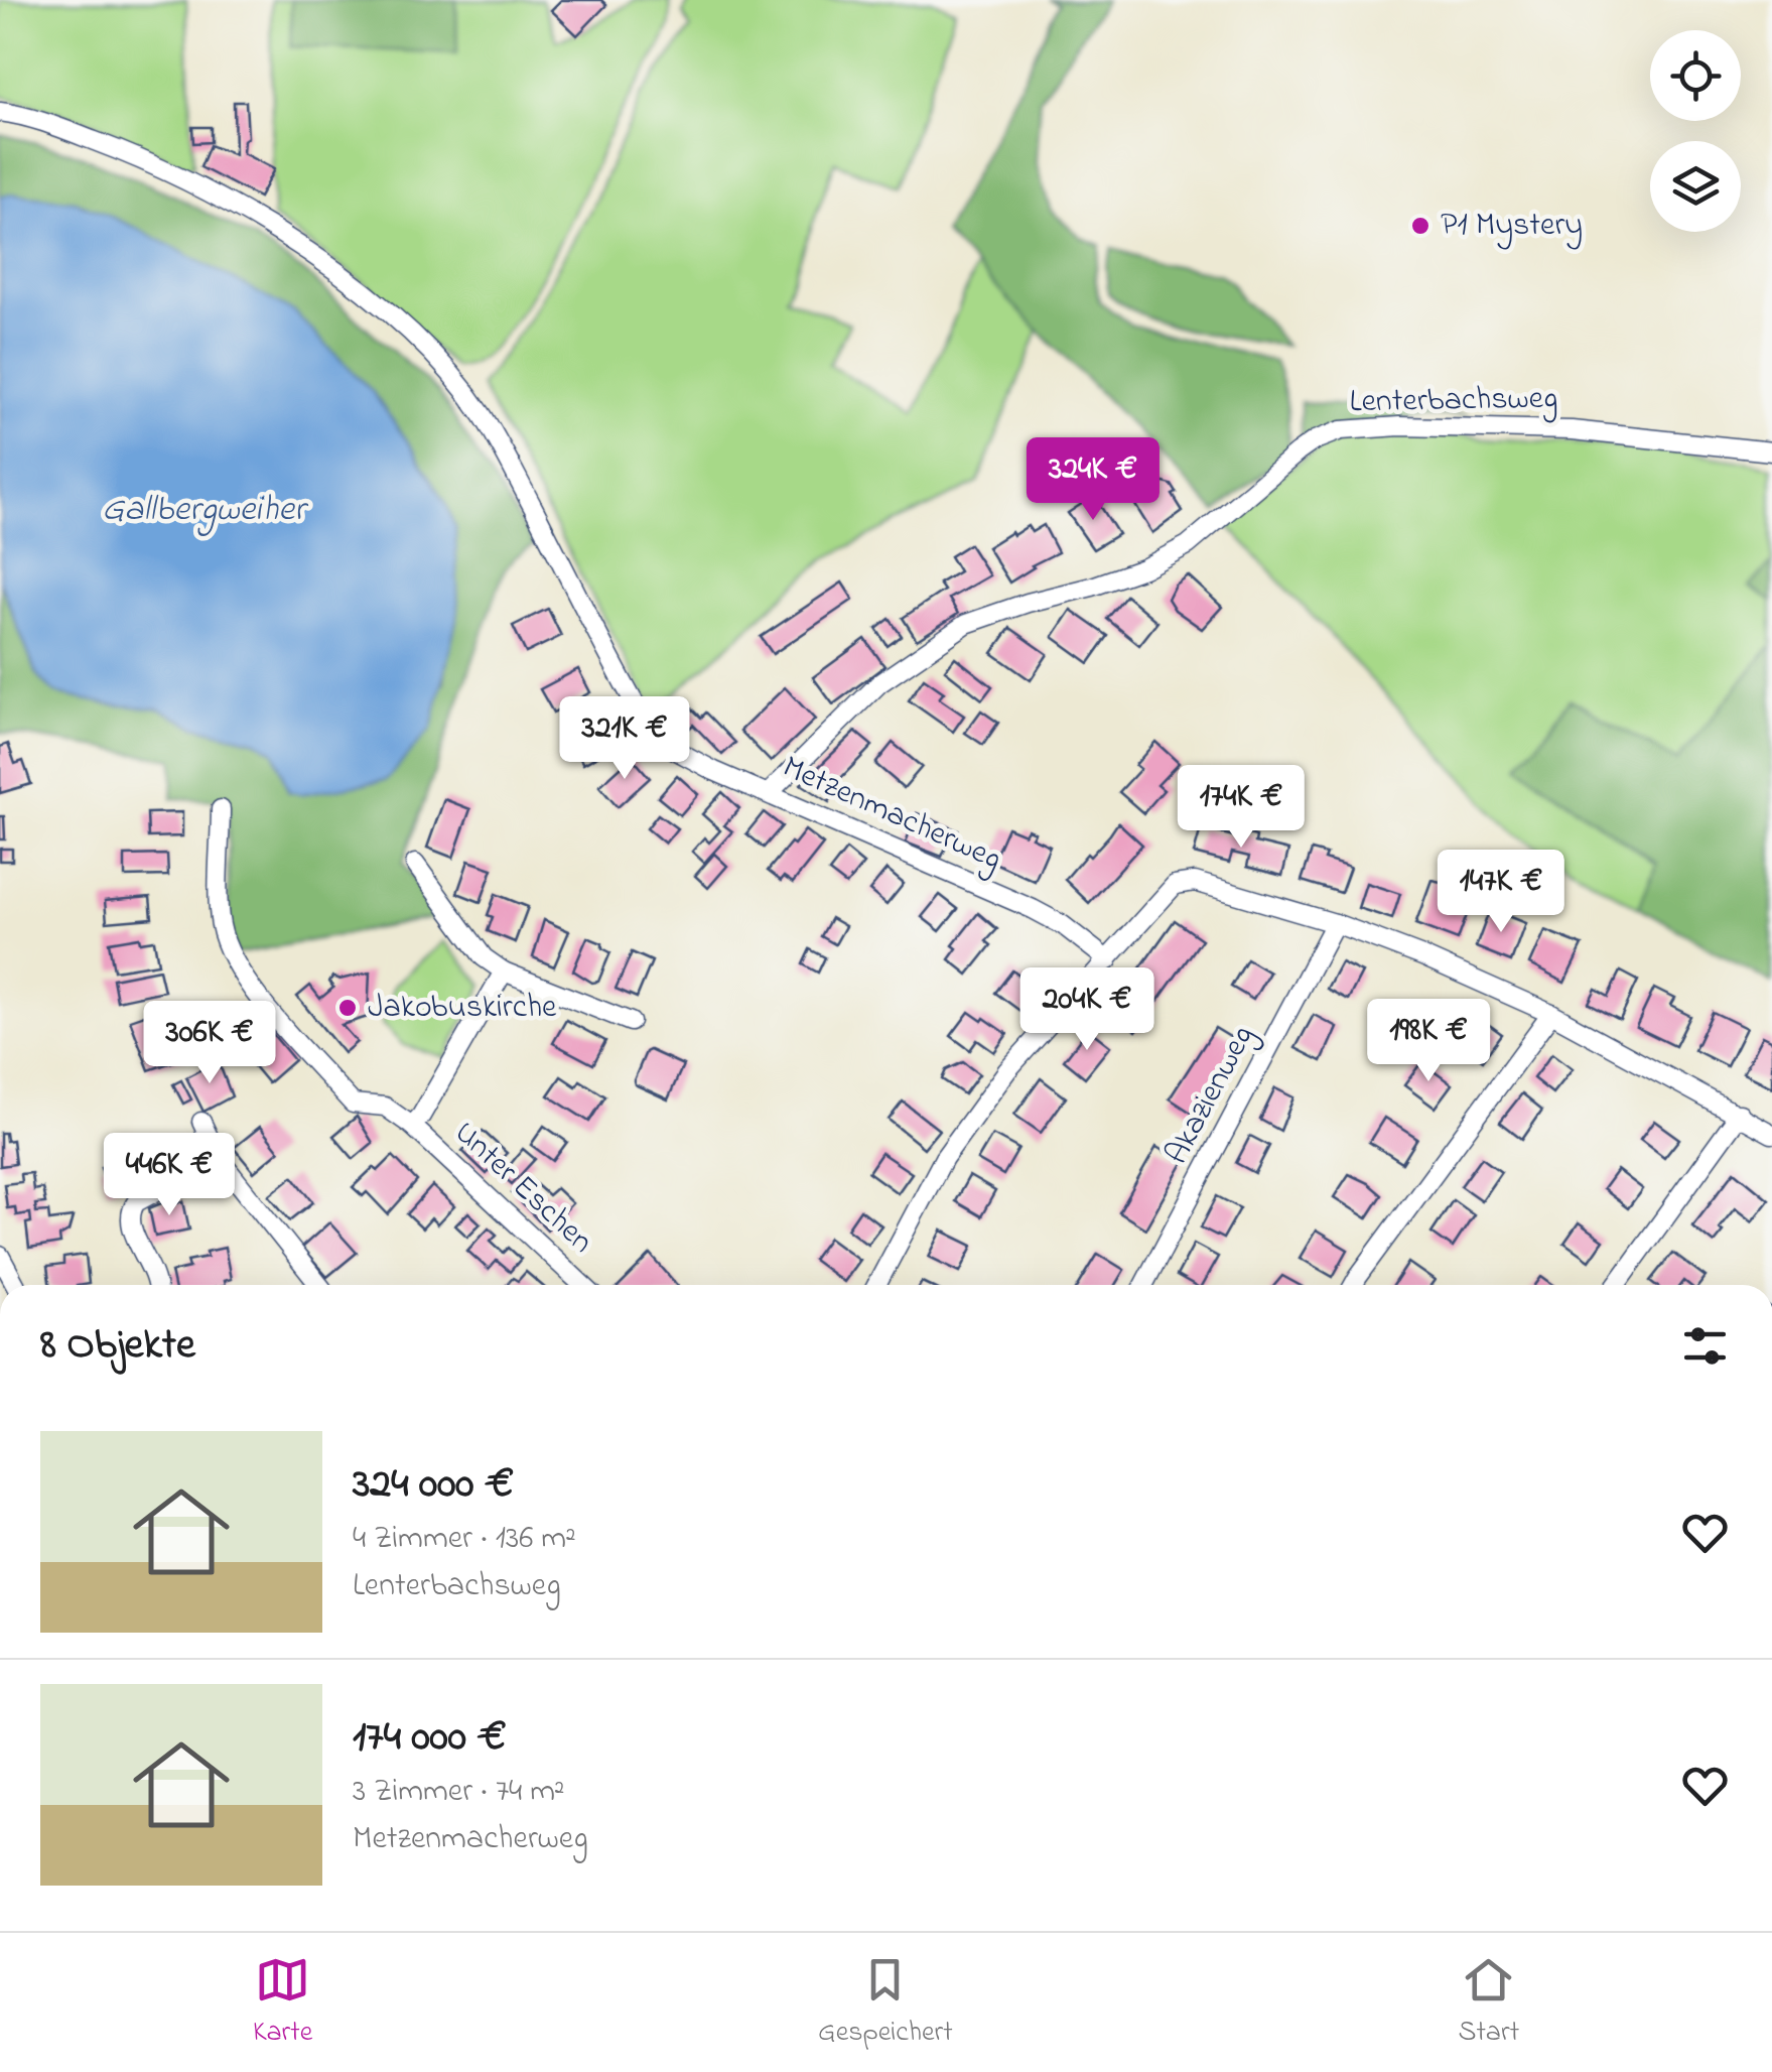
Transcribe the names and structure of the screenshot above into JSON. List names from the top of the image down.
{
  "streets": {
    "street": [
      "Lenterbachsweg",
      "Metzenmacherweg",
      "Akazienweg",
      "Unter Eschen"
    ]
  },
  "crossings": [
    ["Lenterbachsweg", "Metzenmacherweg"]
  ],
  "water": ["Gallbergweiher"],
  "places": ["P1 Mystery", "Jakobuskirche"],
  "page": {
    "price": [
      "324K €",
      "321K €",
      "174K €",
      "147K €",
      "204K €",
      "198K €",
      "306K €",
      "446K €"
    ],
    "heading": "8 Objekte",
    "list": [
      {
        "name": "324 000 €",
        "note": "4 Zimmer · 136 m² · Lenterbachsweg"
      },
      {
        "name": "174 000 €",
        "note": "3 Zimmer · 74 m² · Metzenmacherweg"
      }
    ],
    "tabs": ["Karte", "Gespeichert", "Start"]
  }
}
